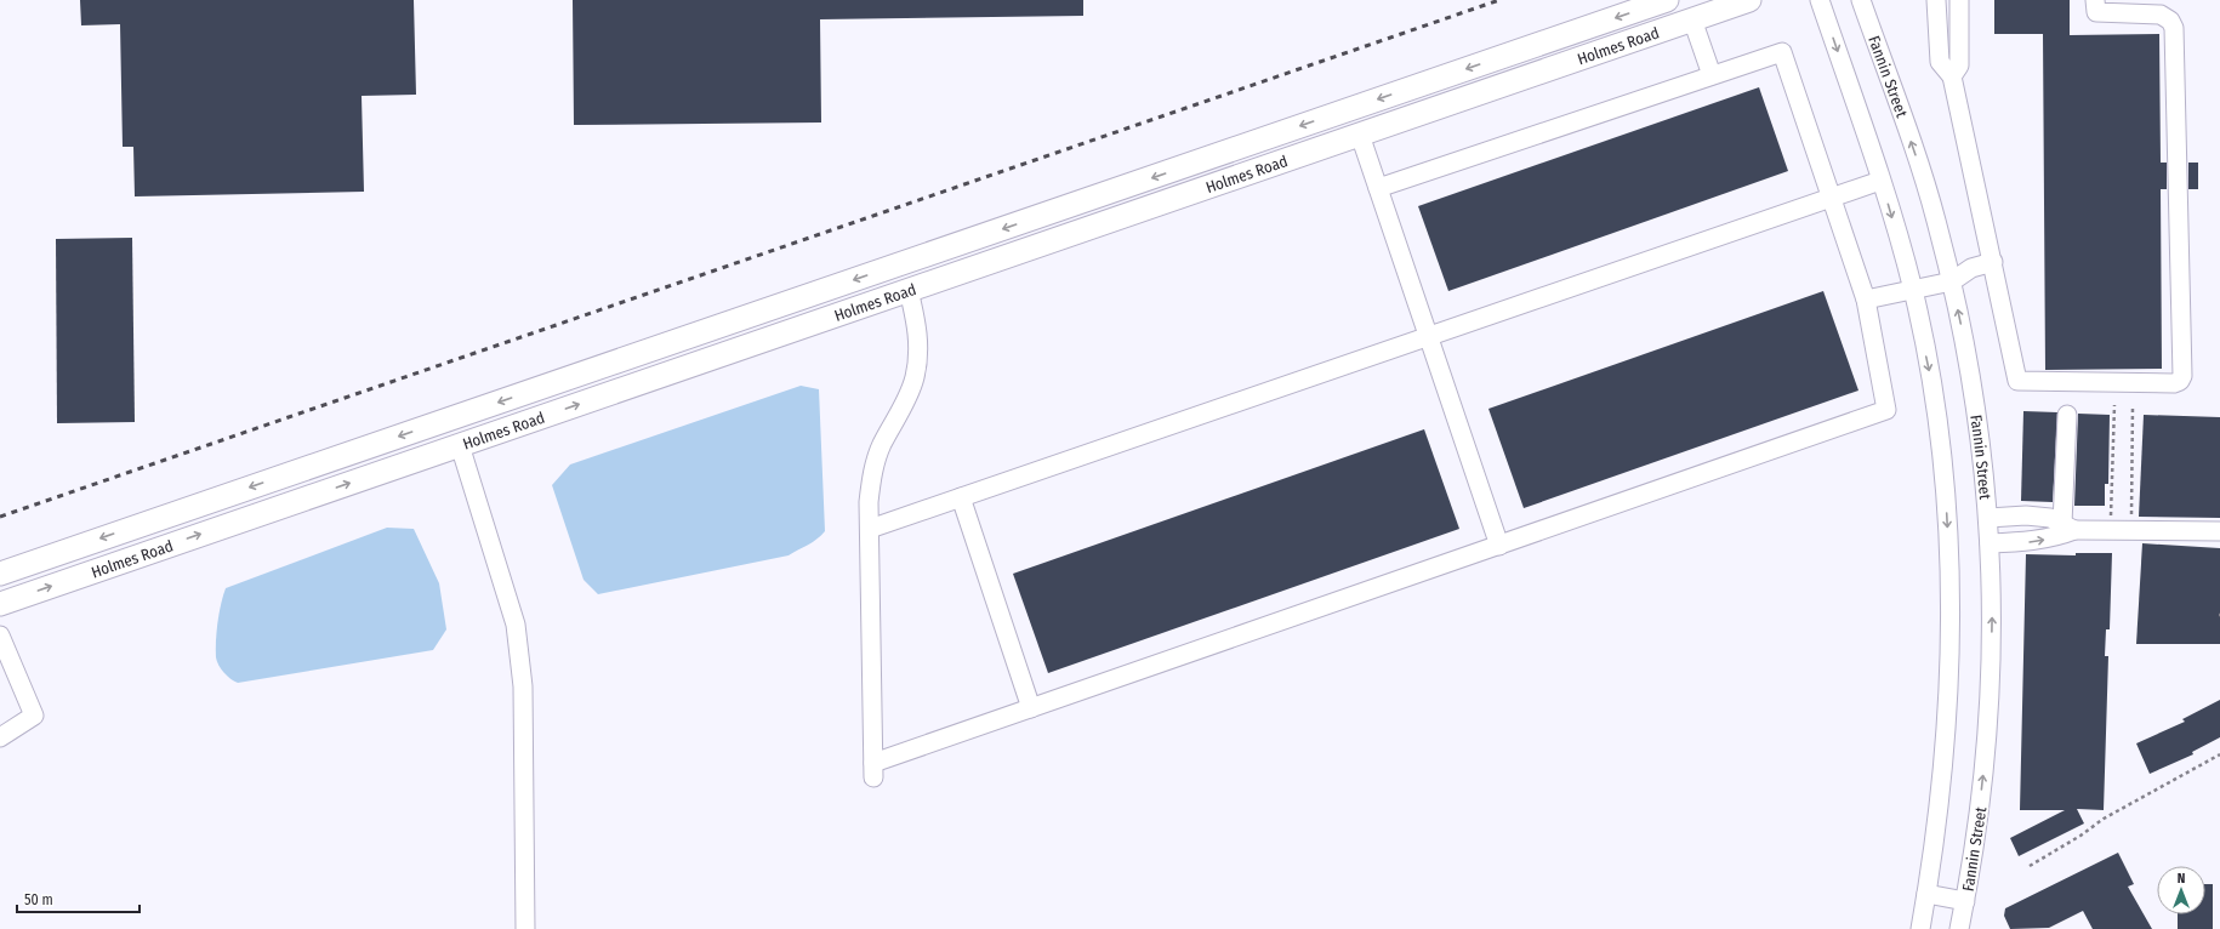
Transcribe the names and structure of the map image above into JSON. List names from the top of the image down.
{
  "streets": {
    "main road": ["Holmes Road"],
    "street": ["Fannin Street"]
  },
  "scale_bar": "50 m",
  "north": "top"
}
